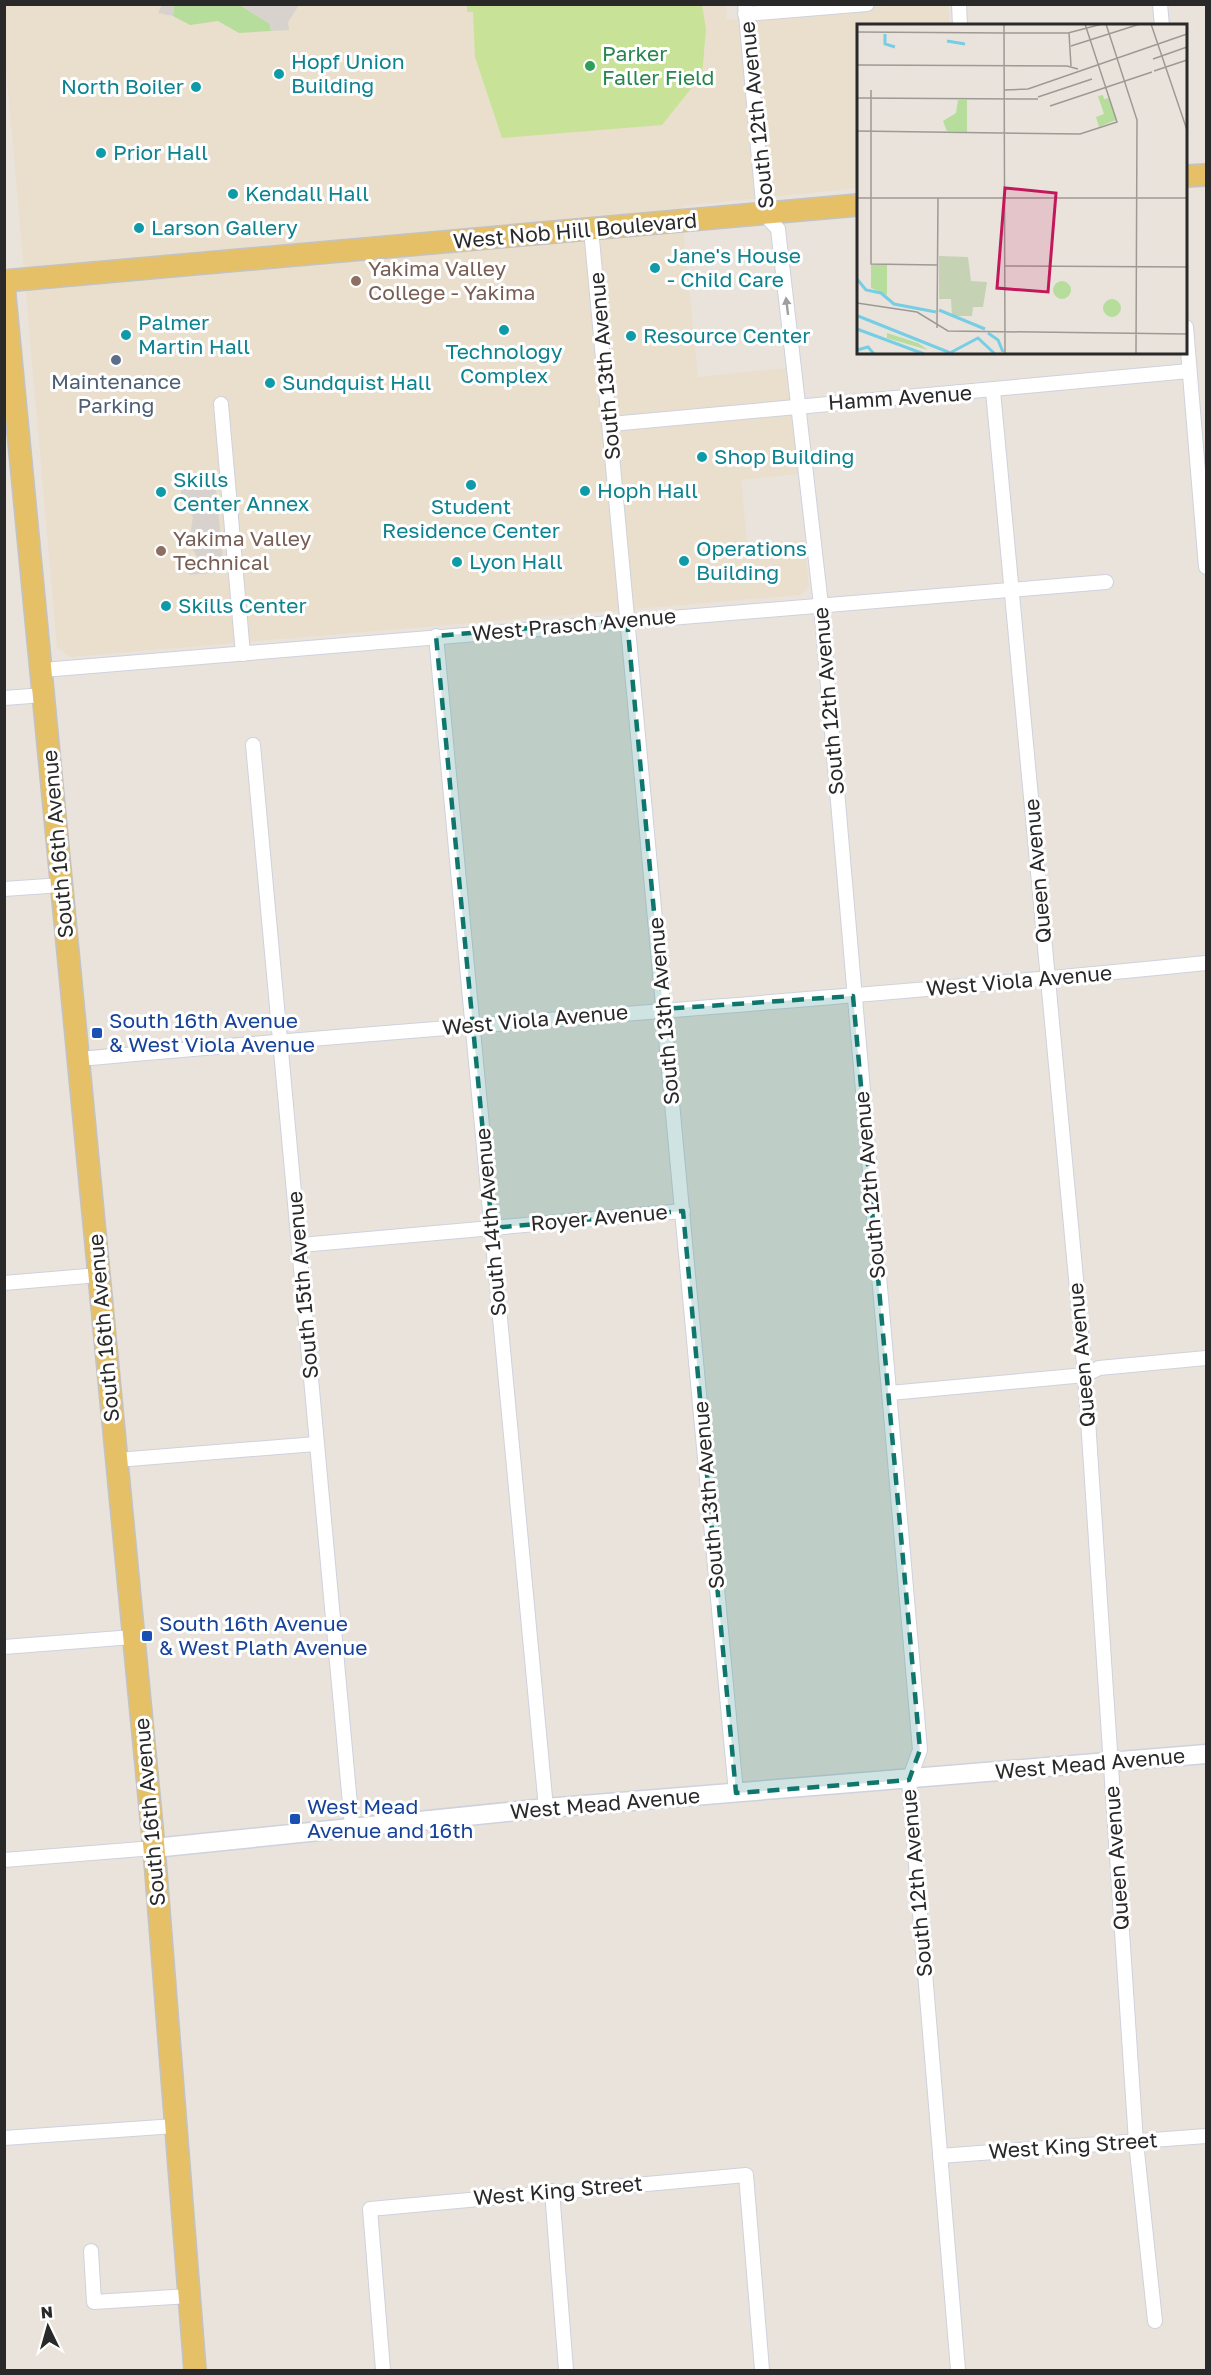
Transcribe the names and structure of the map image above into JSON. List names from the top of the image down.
{
  "streets": {
    "main road": ["West Nob Hill Boulevard", "South 16th Avenue"],
    "street": [
      "South 12th Avenue",
      "South 13th Avenue",
      "Hamm Avenue",
      "West Prasch Avenue",
      "Queen Avenue",
      "West Viola Avenue",
      "Royer Avenue",
      "South 14th Avenue",
      "South 15th Avenue",
      "West Mead Avenue",
      "West King Street"
    ]
  },
  "crossings": [
    ["South 12th Avenue", "West Nob Hill Boulevard"],
    ["South 12th Avenue", "Hamm Avenue"],
    ["South 12th Avenue", "West Prasch Avenue"],
    ["South 12th Avenue", "West Viola Avenue"],
    ["South 12th Avenue", "West Mead Avenue"],
    ["South 12th Avenue", "West King Street"],
    ["West Nob Hill Boulevard", "South 13th Avenue"],
    ["West Nob Hill Boulevard", "South 16th Avenue"],
    ["South 13th Avenue", "Hamm Avenue"],
    ["South 13th Avenue", "West Prasch Avenue"],
    ["South 13th Avenue", "West Viola Avenue"],
    ["South 13th Avenue", "Royer Avenue"],
    ["South 13th Avenue", "West Mead Avenue"],
    ["Hamm Avenue", "Queen Avenue"],
    ["West Prasch Avenue", "South 16th Avenue"],
    ["West Prasch Avenue", "Queen Avenue"],
    ["West Prasch Avenue", "South 14th Avenue"],
    ["South 16th Avenue", "West Viola Avenue"],
    ["South 16th Avenue", "West Mead Avenue"],
    ["Queen Avenue", "West Viola Avenue"],
    ["Queen Avenue", "West Mead Avenue"],
    ["Queen Avenue", "West King Street"],
    ["West Viola Avenue", "South 14th Avenue"],
    ["West Viola Avenue", "South 15th Avenue"],
    ["Royer Avenue", "South 14th Avenue"],
    ["Royer Avenue", "South 15th Avenue"],
    ["South 14th Avenue", "West Mead Avenue"],
    ["South 15th Avenue", "West Mead Avenue"]
  ],
  "places": {
    "other": [
      "Parker Faller Field",
      "Hopf Union Building",
      "North Boiler",
      "Prior Hall",
      "Kendall Hall",
      "Larson Gallery",
      "Jane's House - Child Care",
      "Yakima Valley College - Yakima",
      "Technology Complex",
      "Palmer Martin Hall",
      "Resource Center",
      "Maintenance Parking",
      "Sundquist Hall",
      "Shop Building",
      "Student Residence Center",
      "Hoph Hall",
      "Skills Center Annex",
      "Yakima Valley Technical",
      "Operations Building",
      "Lyon Hall",
      "Skills Center"
    ],
    "transit": ["South 16th Avenue & West Viola Avenue", "South 16th Avenue & West Plath Avenue", "West Mead Avenue and 16th"]
  },
  "north": "top"
}
